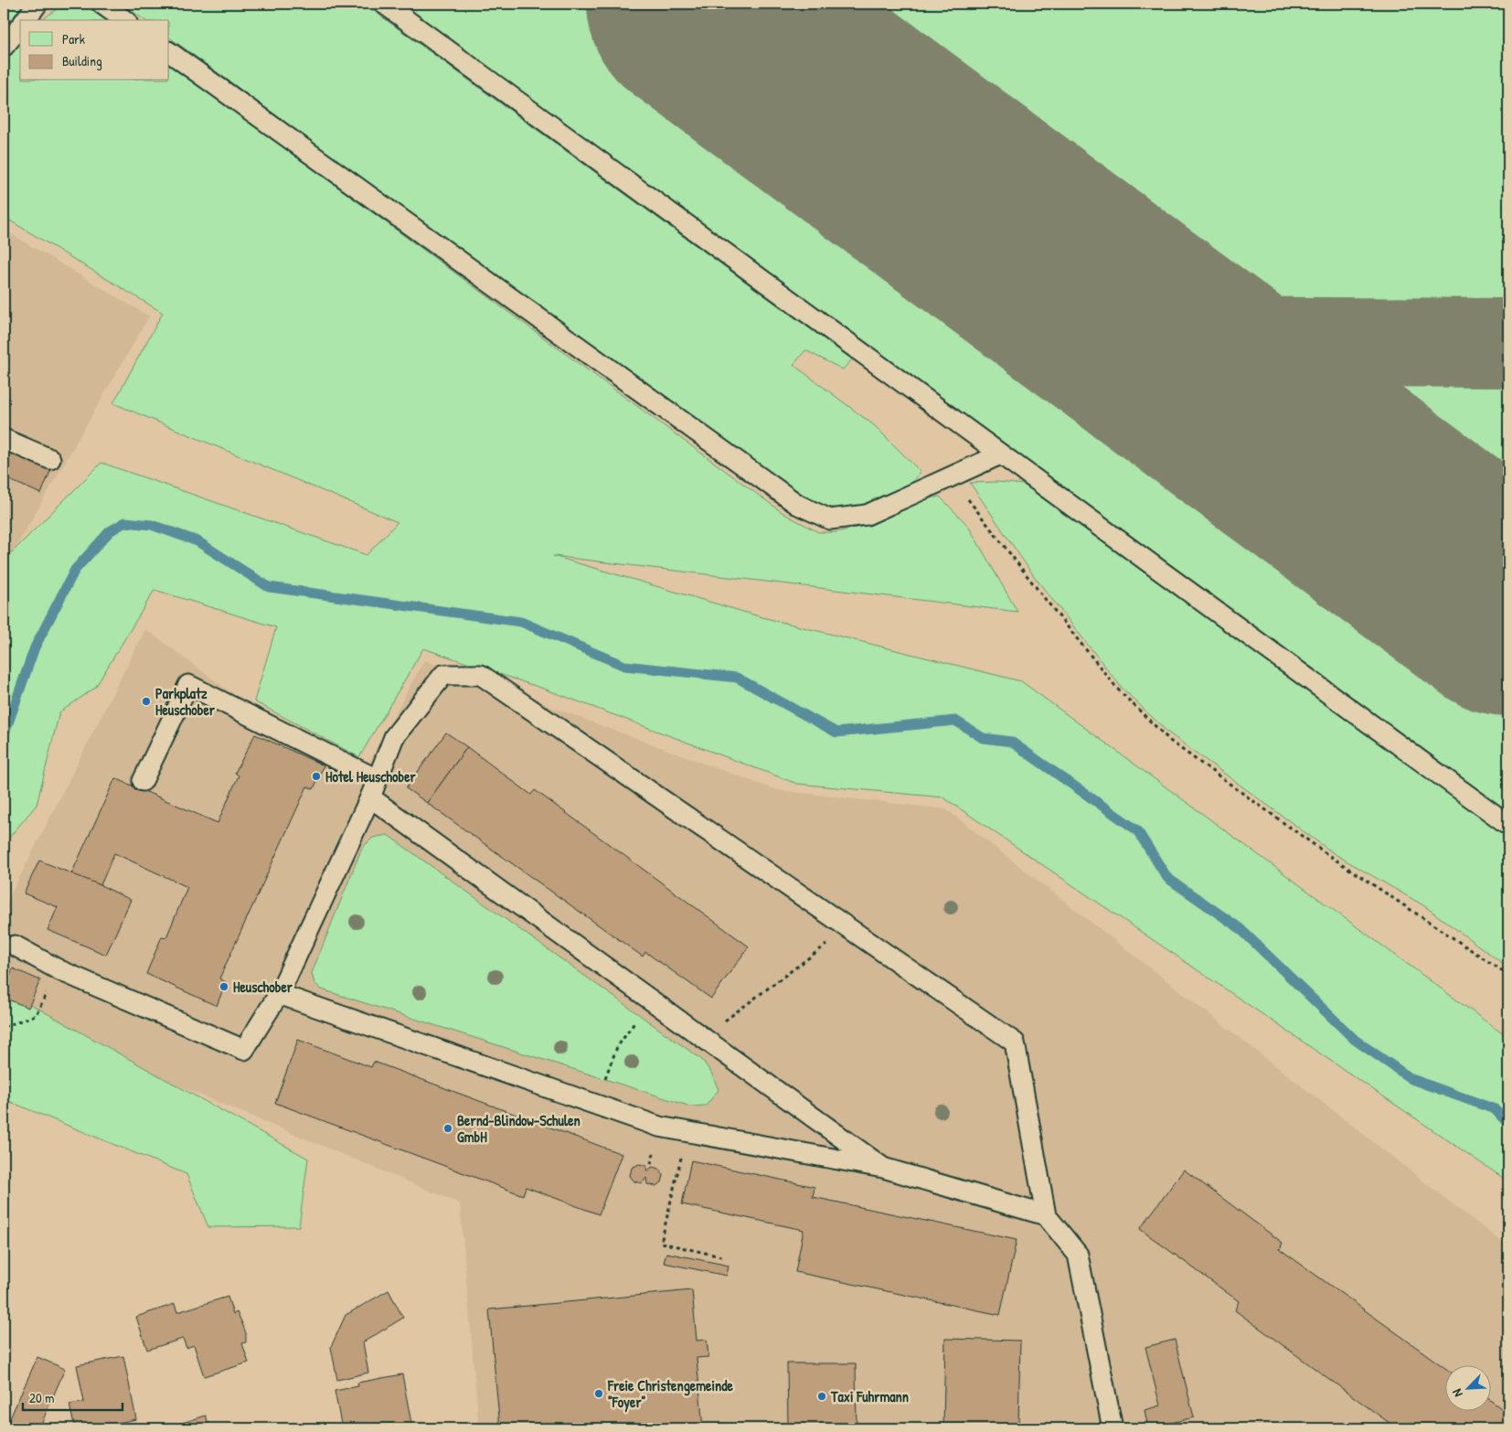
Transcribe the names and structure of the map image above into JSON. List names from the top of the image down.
{
  "places": [
    "Parkplatz Heuschober",
    "Hotel Heuschober",
    "Heuschober",
    "Bernd-Blindow-Schulen GmbH",
    "Freie Christengemeinde \"Foyer\"",
    "Taxi Fuhrmann"
  ],
  "legend": ["Park", "Building"],
  "scale_bar": "20 m",
  "north": "bottom left"
}
